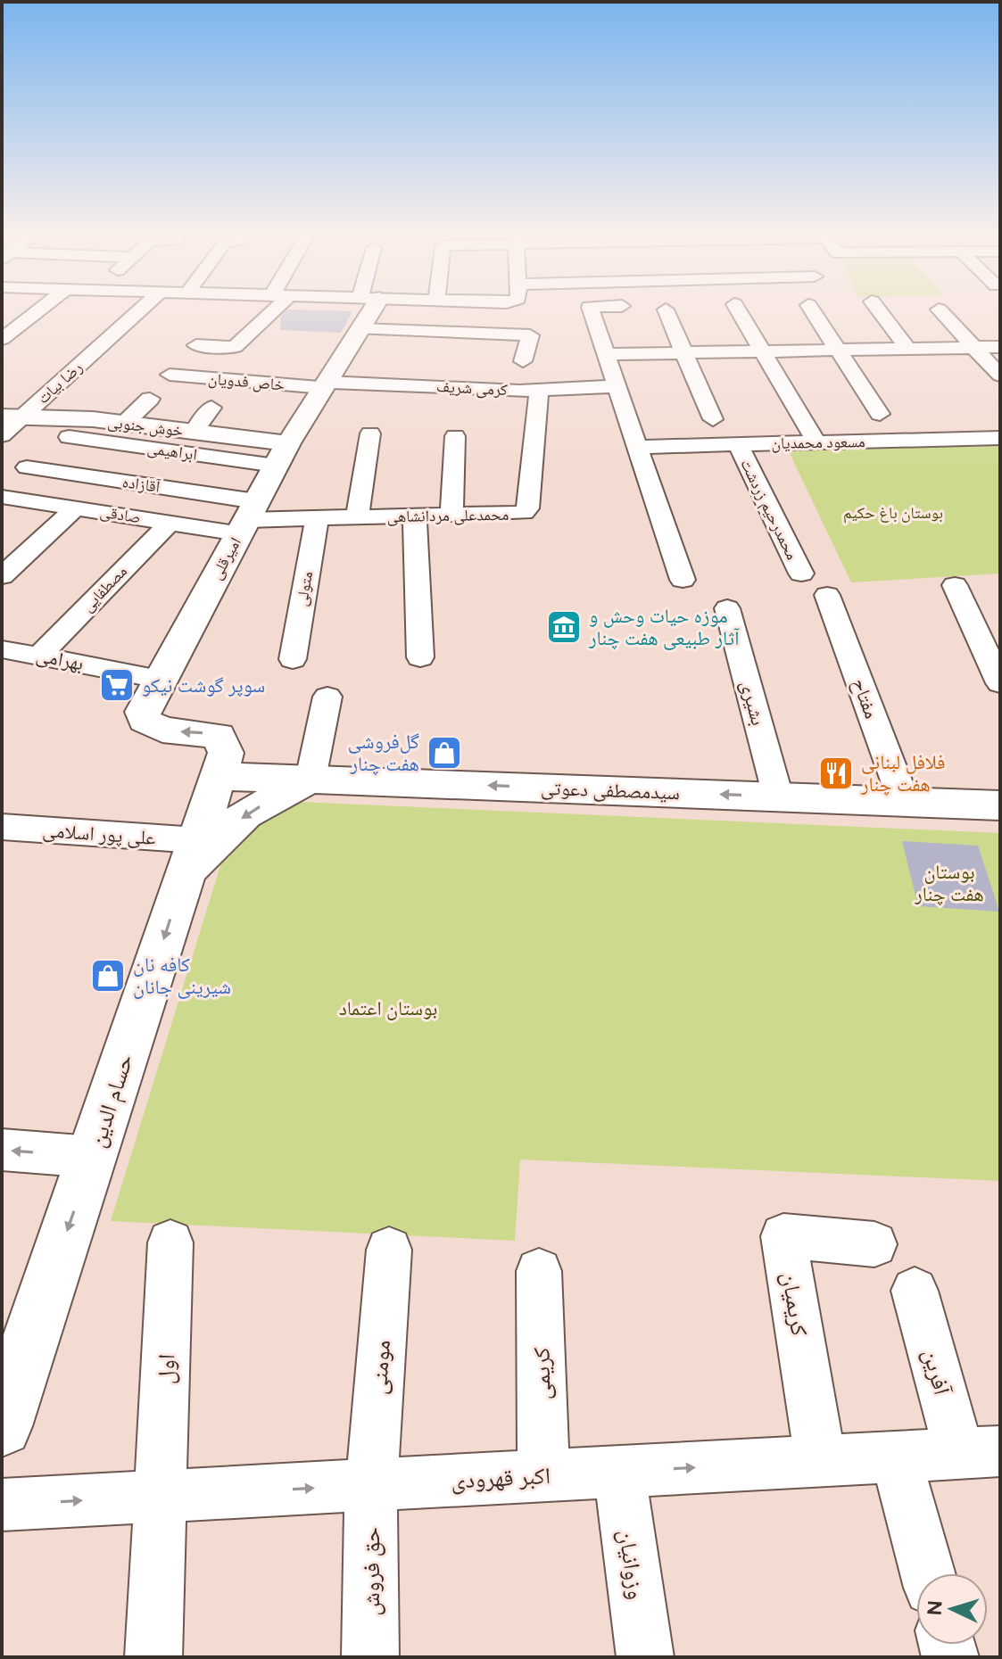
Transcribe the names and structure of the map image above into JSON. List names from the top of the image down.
{
  "streets": {
    "main road": [
      "خوش جنوبی",
      "امیرقلی",
      "سیدمصطفی دعوتی",
      "حسام الدین"
    ],
    "street": [
      "خاص فدویان",
      "رضا بیات",
      "کرمی شریف",
      "مسعود محمدیان",
      "ابراهیمی",
      "آقازاده",
      "محمدرحیم زردشت",
      "صادقی",
      "محمدعلی مردانشاهی",
      "مصطفایی",
      "متولی",
      "بهرامی",
      "مفتاح",
      "بشیری",
      "علی پور اسلامی",
      "کریمیان",
      "مومنی",
      "اول",
      "آفرین",
      "کریمی",
      "اکبر قهرودی",
      "وزوانیان",
      "حق فروش"
    ]
  },
  "crossings": [
    ["خاص فدویان", "کرمی شریف"],
    ["خاص فدویان", "خوش جنوبی"],
    ["خاص فدویان", "امیرقلی"],
    ["رضا بیات", "خوش جنوبی"],
    ["کرمی شریف", "محمدعلی مردانشاهی"],
    ["کرمی شریف", "امیرقلی"],
    ["خوش جنوبی", "ابراهیمی"],
    ["خوش جنوبی", "امیرقلی"],
    ["مسعود محمدیان", "محمدرحیم زردشت"],
    ["ابراهیمی", "آقازاده"],
    ["ابراهیمی", "امیرقلی"],
    ["آقازاده", "صادقی"],
    ["آقازاده", "محمدعلی مردانشاهی"],
    ["آقازاده", "امیرقلی"],
    ["صادقی", "محمدعلی مردانشاهی"],
    ["صادقی", "امیرقلی"],
    ["صادقی", "مصطفایی"],
    ["محمدعلی مردانشاهی", "امیرقلی"],
    ["محمدعلی مردانشاهی", "متولی"],
    ["امیرقلی", "بهرامی"],
    ["امیرقلی", "سیدمصطفی دعوتی"],
    ["امیرقلی", "حسام الدین"],
    ["مصطفایی", "بهرامی"],
    ["مفتاح", "سیدمصطفی دعوتی"],
    ["بشیری", "سیدمصطفی دعوتی"],
    ["سیدمصطفی دعوتی", "حسام الدین"],
    ["علی پور اسلامی", "حسام الدین"],
    ["کریمیان", "اکبر قهرودی"],
    ["مومنی", "اکبر قهرودی"],
    ["مومنی", "حق فروش"],
    ["اول", "اکبر قهرودی"],
    ["آفرین", "اکبر قهرودی"],
    ["کریمی", "اکبر قهرودی"],
    ["اکبر قهرودی", "وزوانیان"],
    ["اکبر قهرودی", "حق فروش"]
  ],
  "one_way": ["سیدمصطفی دعوتی", "حسام الدین", "اکبر قهرودی"],
  "parks": ["بوستان باغ حکیم", "بوستان هفت چنار", "بوستان اعتماد"],
  "places": {
    "museum": ["موزه حیات وحش و آثار طبیعی هفت چنار"],
    "supermarket": ["سوپر گوشت نیکو"],
    "shop": ["گل‌فروشی هفت چنار", "کافه نان شیرینی جانان"],
    "restaurant": ["فلافل لبنانی هفت چنار"]
  },
  "north": "left"
}
